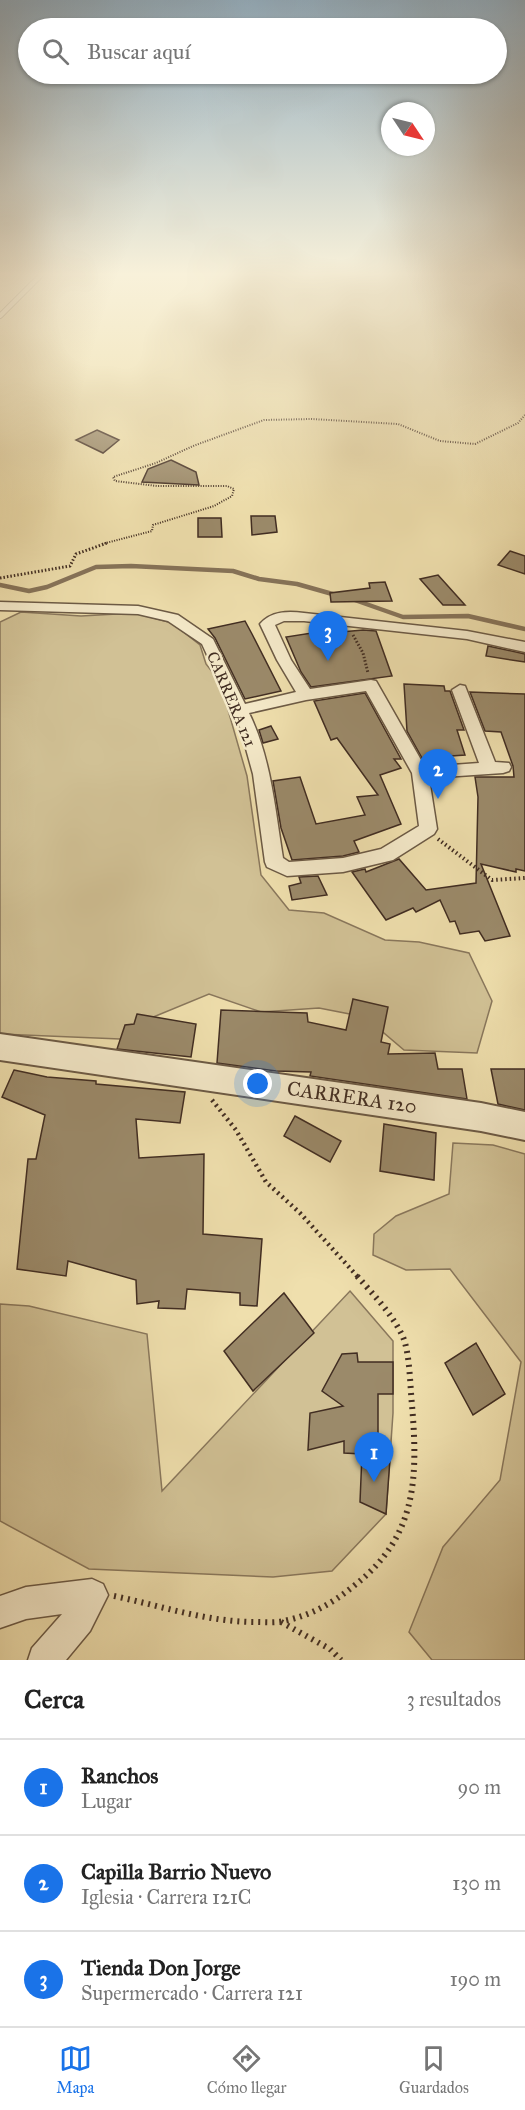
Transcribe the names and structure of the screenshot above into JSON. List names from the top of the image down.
{
  "streets": {
    "street": ["CARRERA 121", "CARRERA 120"]
  },
  "north": "bottom right",
  "page": {
    "search": "Buscar aquí",
    "pins": ["3", "2", "1"],
    "heading": ["Cerca", "3 resultados"],
    "list": [
      {
        "mark": "1",
        "name": "Ranchos",
        "note": "Lugar",
        "value": "90 m"
      },
      {
        "mark": "2",
        "name": "Capilla Barrio Nuevo",
        "note": "Iglesia · Carrera 121C",
        "value": "130 m"
      },
      {
        "mark": "3",
        "name": "Tienda Don Jorge",
        "note": "Supermercado · Carrera 121",
        "value": "190 m"
      }
    ],
    "nav": ["Mapa", "Cómo llegar", "Guardados"]
  }
}
